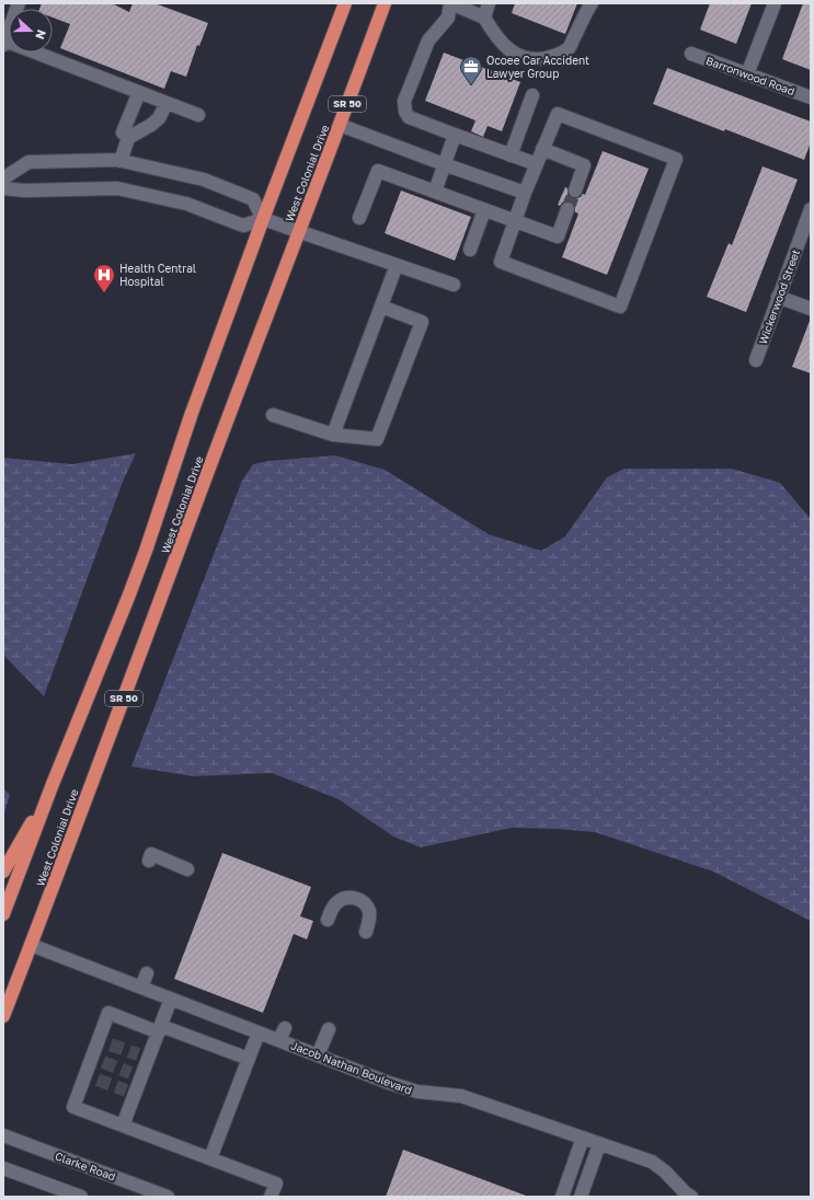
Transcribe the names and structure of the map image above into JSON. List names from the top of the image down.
{
  "streets": {
    "highway": ["SR 50", "West Colonial Drive"],
    "street": [
      "Barronwood Road",
      "Wickerwood Street",
      "Jacob Nathan Boulevard",
      "Clarke Road"
    ]
  },
  "crossings": [
    ["West Colonial Drive", "Jacob Nathan Boulevard"]
  ],
  "places": {
    "office": ["Ocoee Car Accident Lawyer Group"],
    "hospital": ["Health Central Hospital"]
  },
  "north": "right"
}
